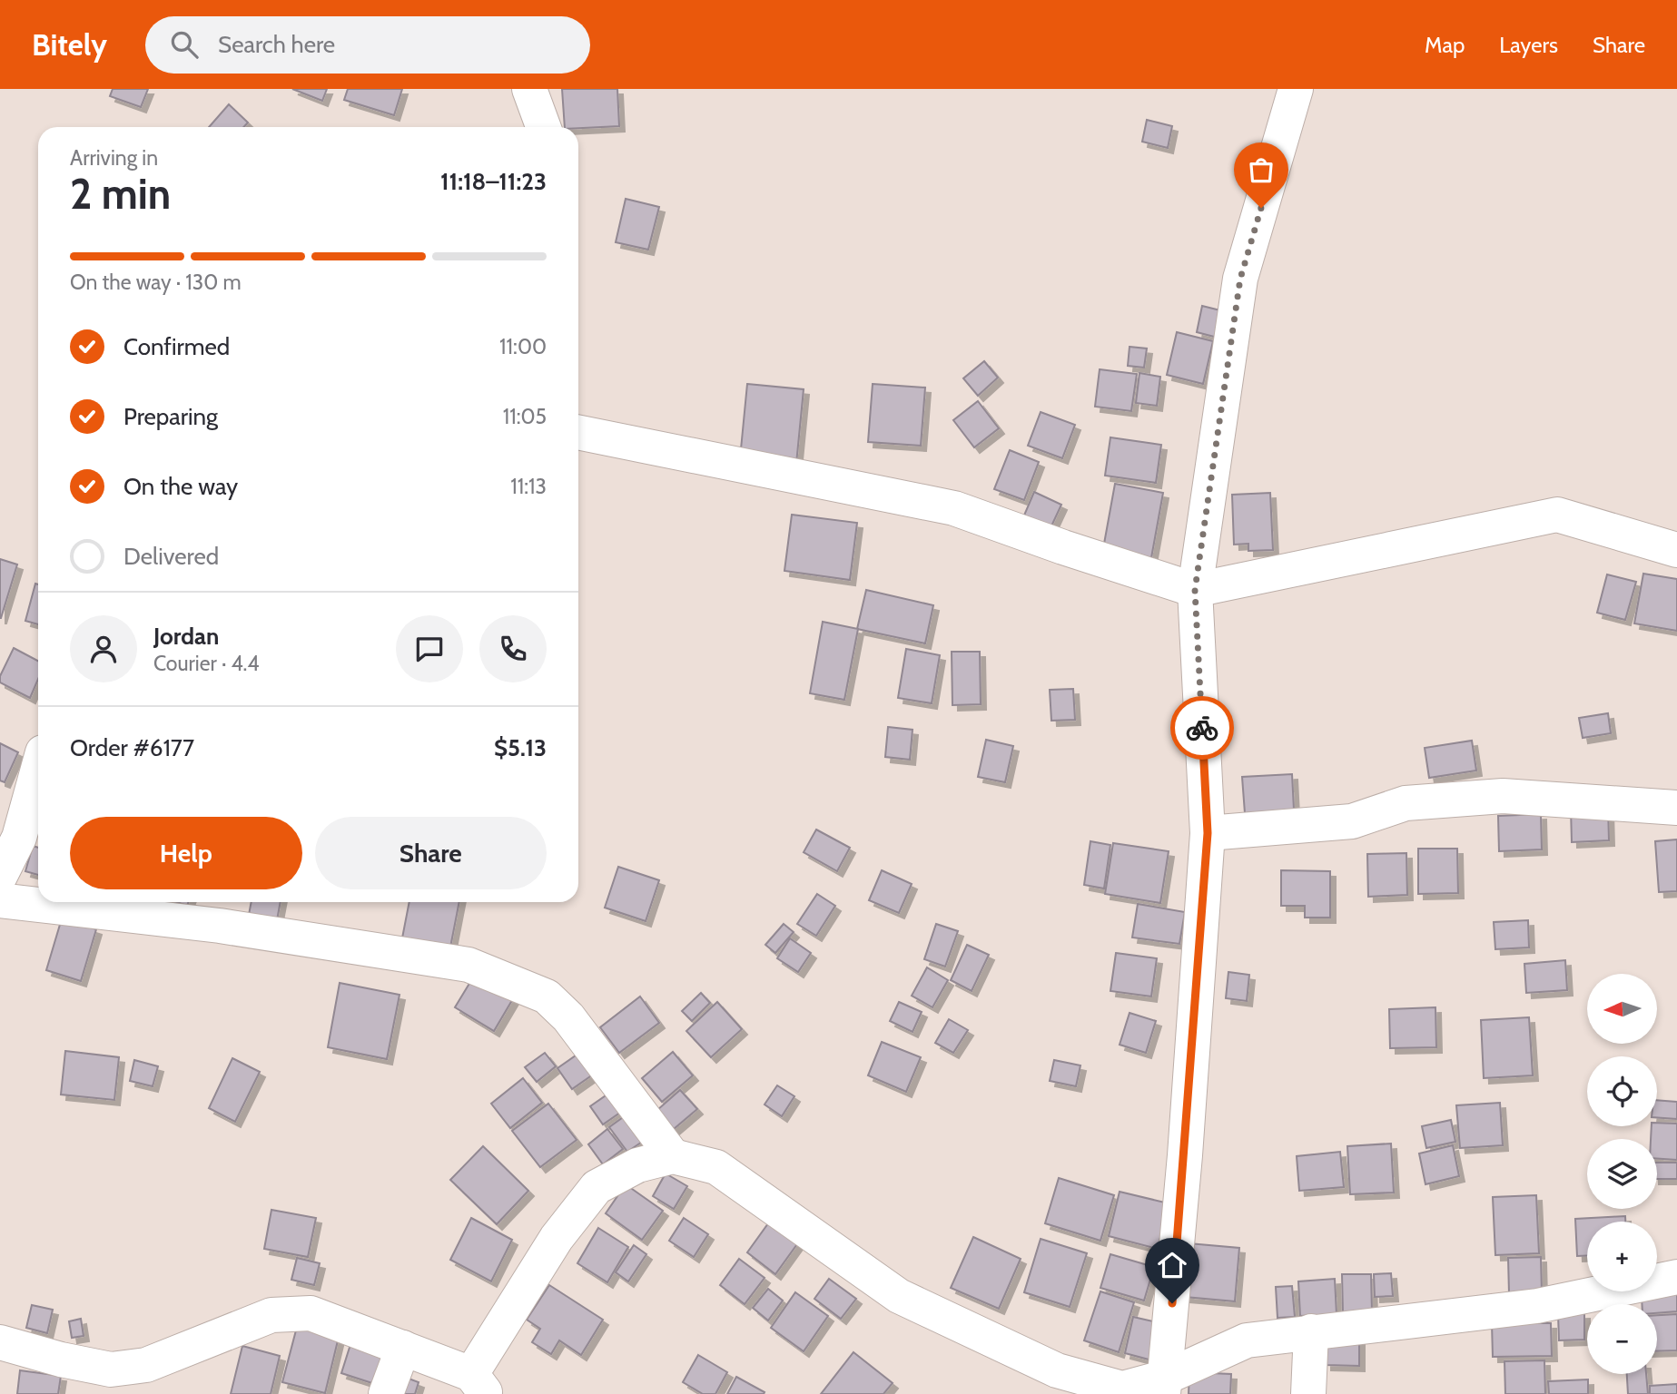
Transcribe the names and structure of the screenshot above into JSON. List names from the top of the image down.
{
  "north": "left",
  "page": {
    "header": "Bitely",
    "search": "Search here",
    "nav": ["Map", "Layers", "Share"],
    "heading": ["2 min", "Arriving in", "11:18–11:23"],
    "panel": [
      "Jordan",
      "Courier · 4.4",
      "Order #6177",
      "$5.13"
    ],
    "bar": "On the way · 130 m",
    "list": [
      ["Confirmed", "11:00"],
      ["Preparing", "11:05"],
      ["On the way", "11:13"],
      "Delivered"
    ],
    "buttons": ["Help", "Share"],
    "map_buttons": ["+", "−"]
  }
}
